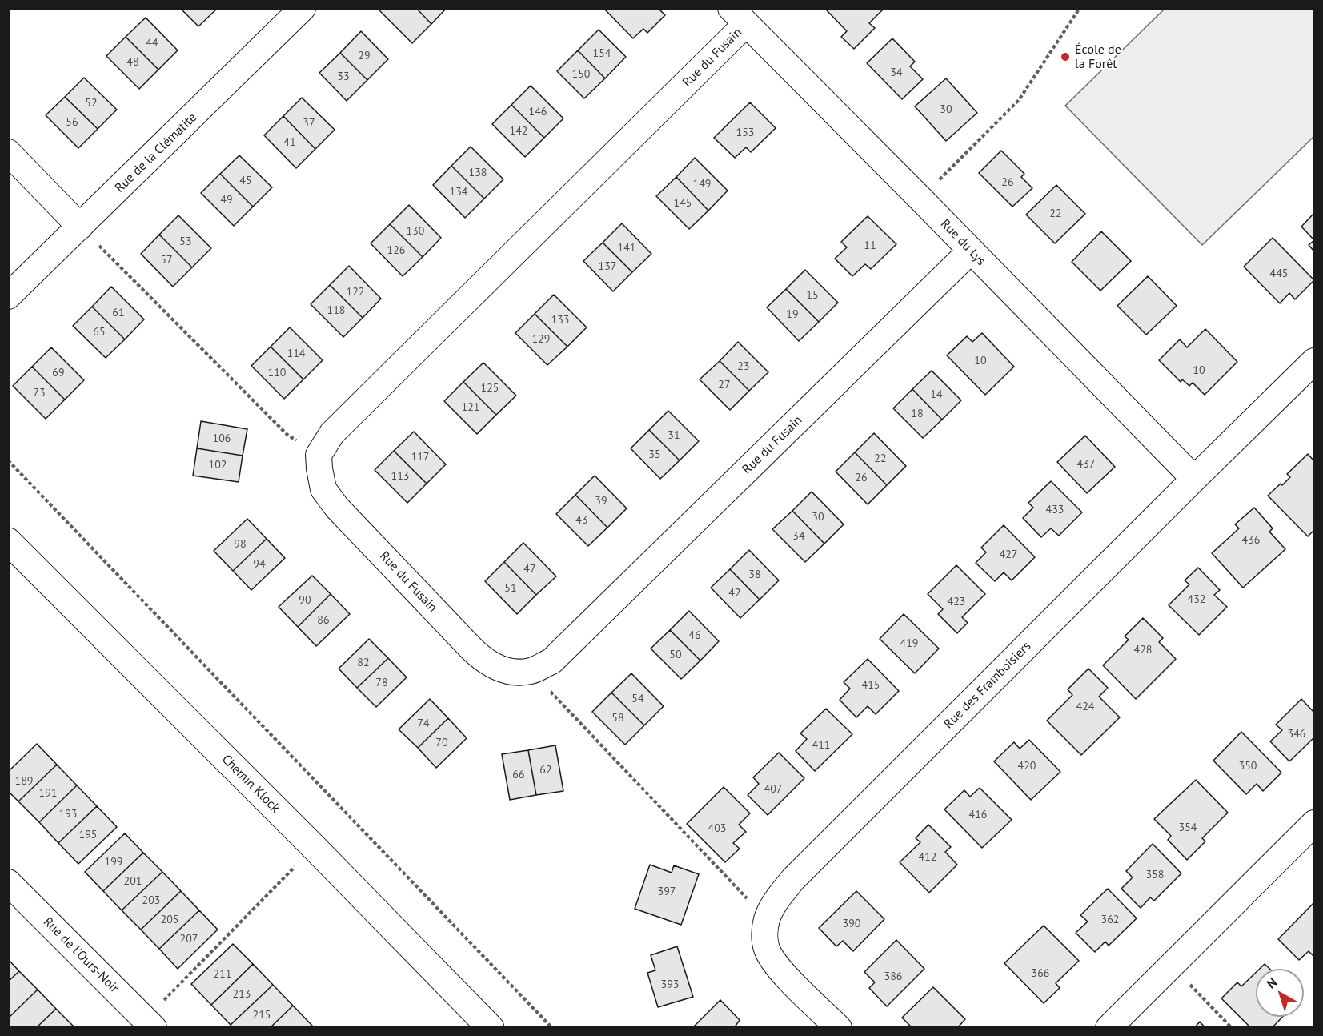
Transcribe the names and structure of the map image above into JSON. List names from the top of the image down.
{
  "streets": {
    "main road": ["Chemin Klock"],
    "street": [
      "Rue du Fusain",
      "Rue de la Clématite",
      "Rue du Lys",
      "Rue des Framboisiers",
      "Rue de l'Ours-Noir"
    ]
  },
  "crossings": [
    ["Rue du Fusain", "Rue du Lys"],
    ["Rue du Lys", "Rue des Framboisiers"]
  ],
  "places": ["École de la Forêt"],
  "house_numbers": [
    "44",
    "154",
    "29",
    "48",
    "34",
    "150",
    "33",
    "52",
    "30",
    "146",
    "56",
    "37",
    "142",
    "153",
    "41",
    "138",
    "45",
    "26",
    "149",
    "134",
    "49",
    "145",
    "22",
    "130",
    "53",
    "11",
    "141",
    "126",
    "57",
    "137",
    "445",
    "122",
    "15",
    "118",
    "61",
    "19",
    "133",
    "65",
    "129",
    "114",
    "10",
    "23",
    "10",
    "69",
    "110",
    "27",
    "125",
    "73",
    "14",
    "121",
    "18",
    "31",
    "106",
    "35",
    "117",
    "22",
    "437",
    "102",
    "113",
    "26",
    "39",
    "433",
    "30",
    "43",
    "34",
    "436",
    "98",
    "427",
    "94",
    "47",
    "38",
    "51",
    "42",
    "432",
    "90",
    "423",
    "86",
    "46",
    "419",
    "428",
    "50",
    "82",
    "78",
    "415",
    "54",
    "424",
    "58",
    "74",
    "346",
    "70",
    "411",
    "420",
    "350",
    "62",
    "66",
    "189",
    "407",
    "191",
    "193",
    "416",
    "354",
    "403",
    "195",
    "412",
    "199",
    "358",
    "201",
    "397",
    "203",
    "205",
    "362",
    "390",
    "207",
    "366",
    "211",
    "386",
    "393",
    "213",
    "215"
  ],
  "north": "top left"
}
